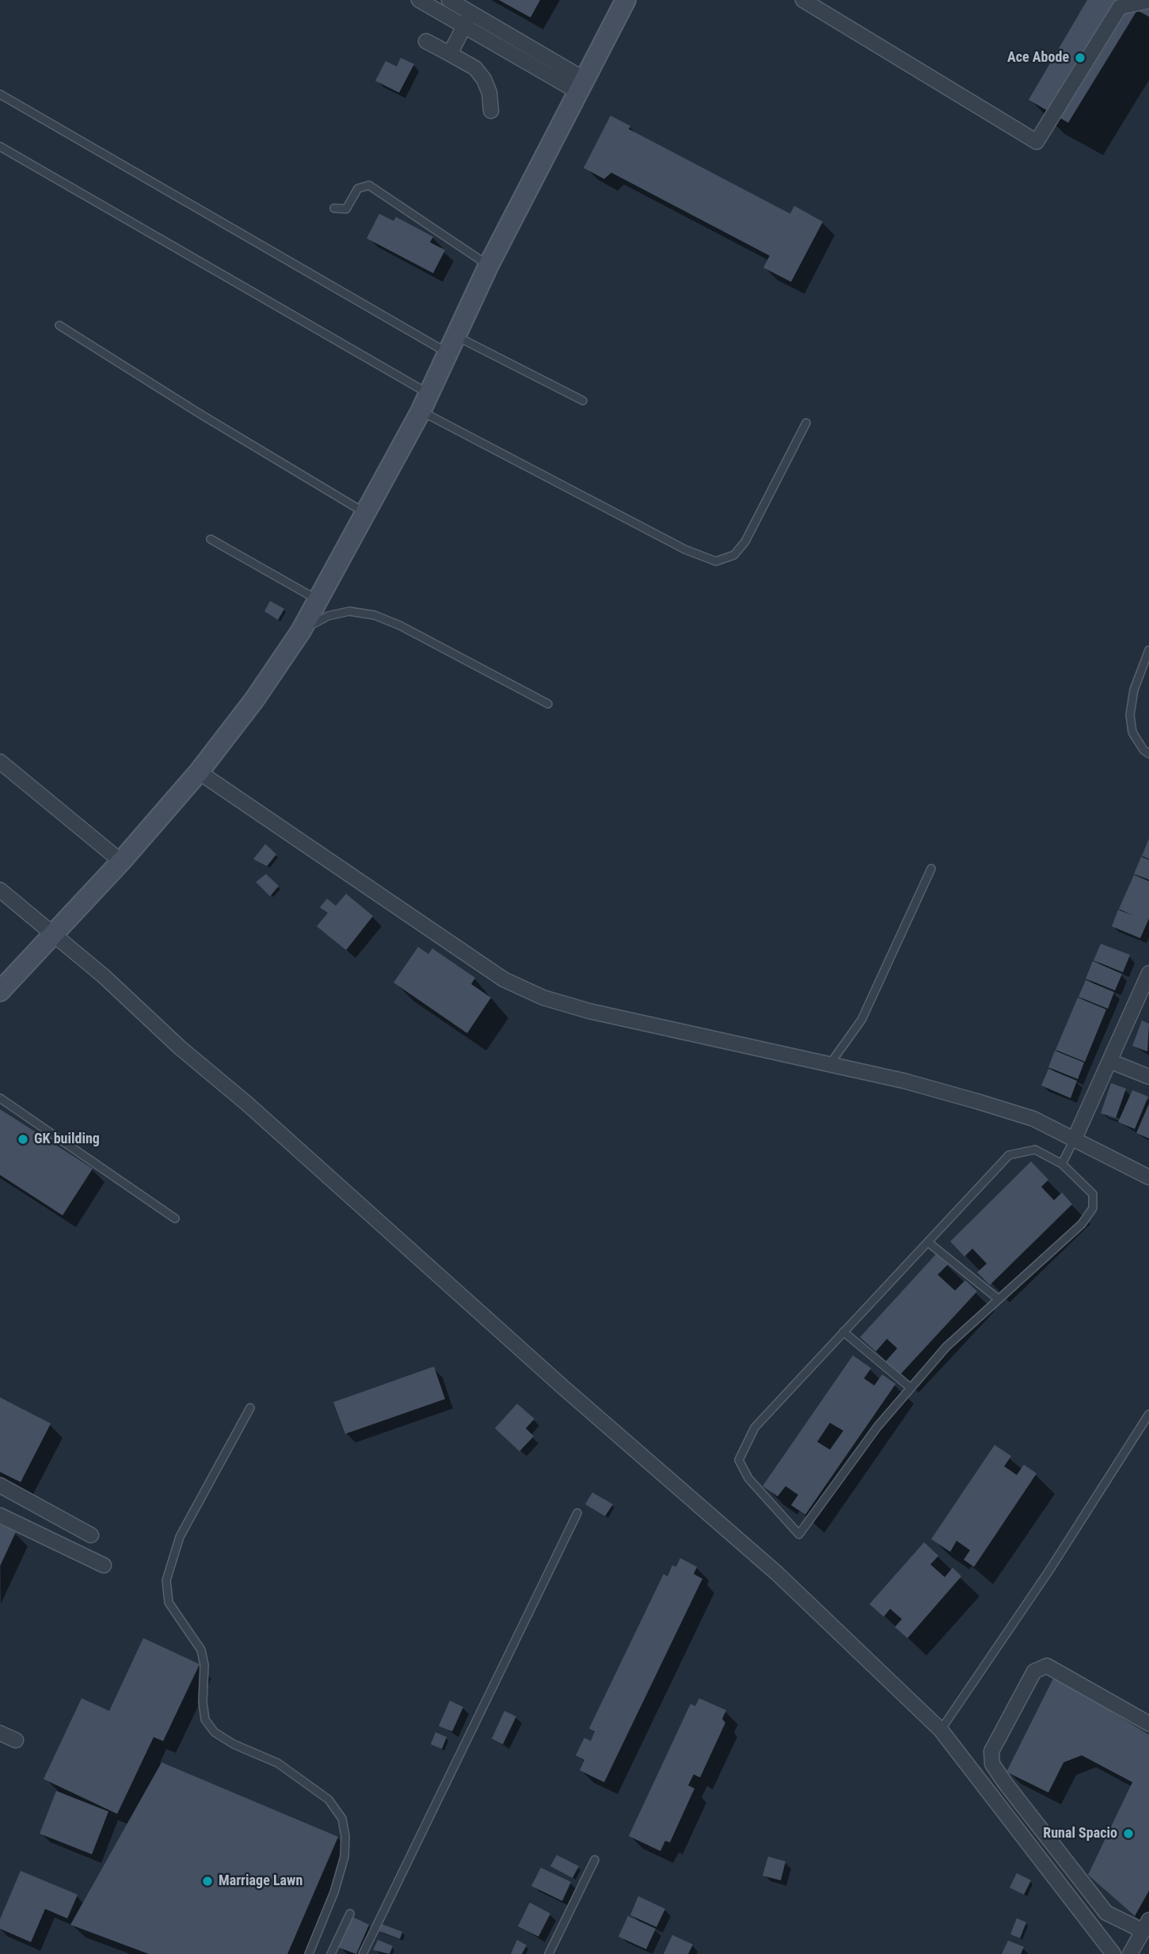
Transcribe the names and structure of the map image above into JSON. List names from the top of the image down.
{
  "places": [
    "Ace Abode",
    "GK building",
    "Runal Spacio",
    "Marriage Lawn"
  ]
}
